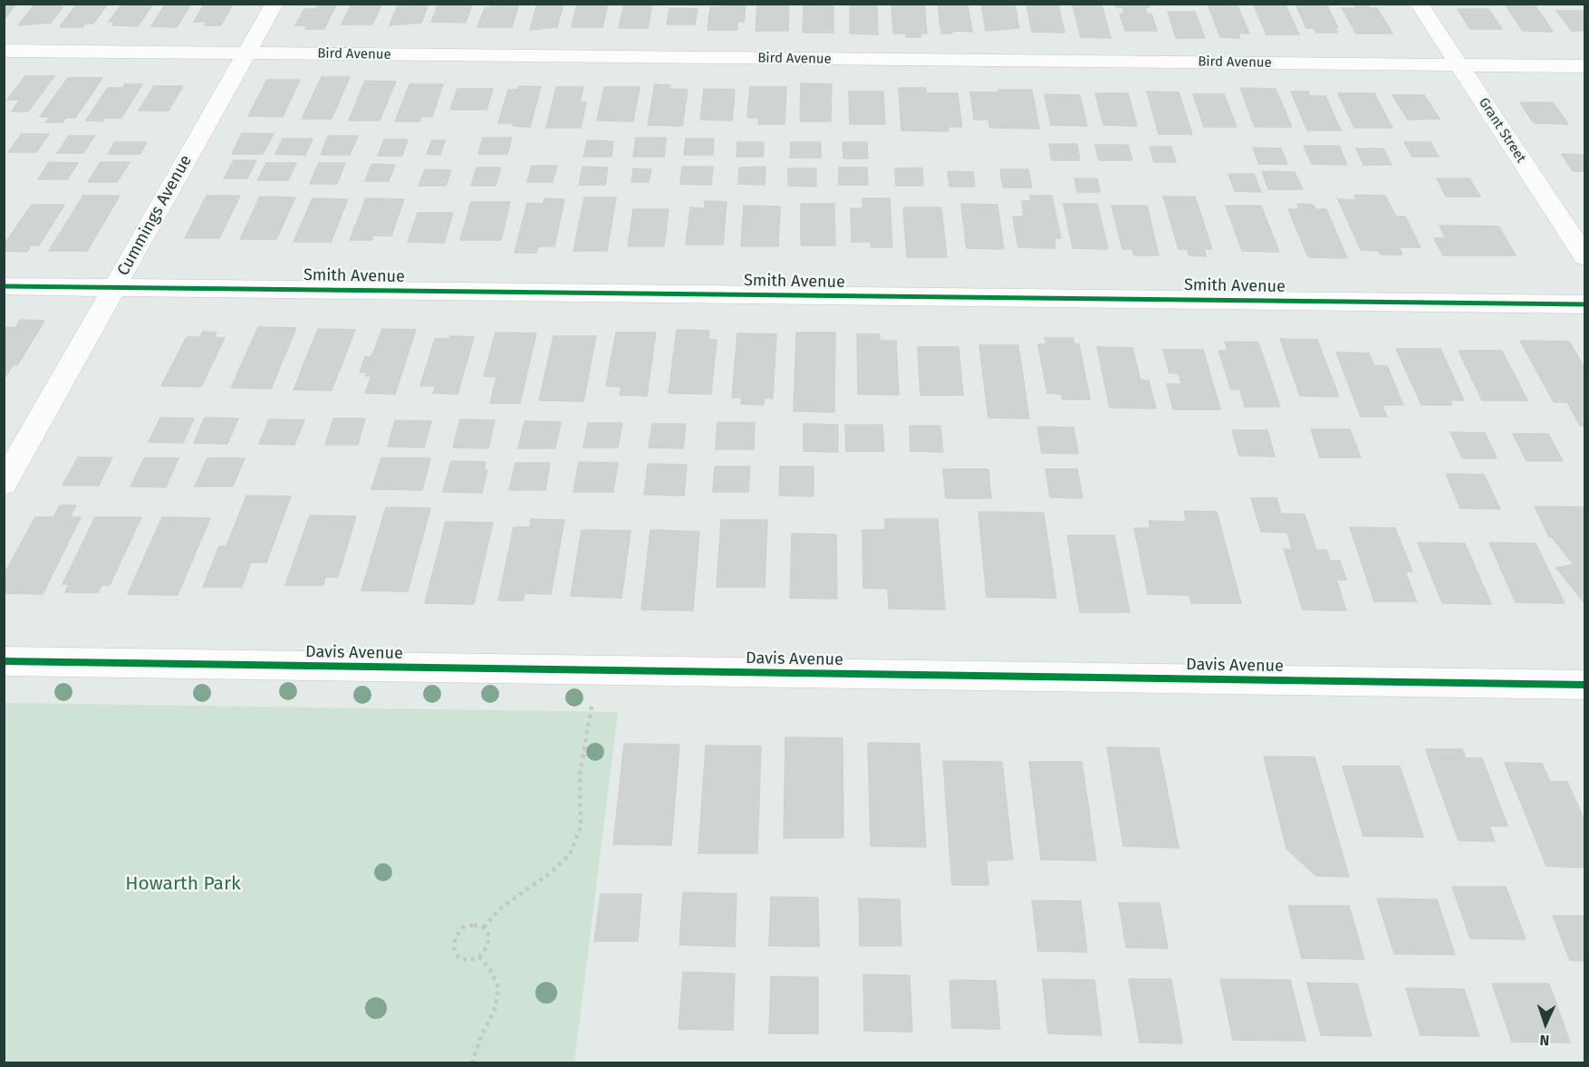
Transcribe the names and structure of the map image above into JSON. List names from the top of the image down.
{
  "streets": {
    "street": [
      "Bird Avenue",
      "Grant Street",
      "Cummings Avenue",
      "Smith Avenue",
      "Davis Avenue"
    ]
  },
  "crossings": [
    ["Bird Avenue", "Grant Street"],
    ["Bird Avenue", "Cummings Avenue"],
    ["Cummings Avenue", "Smith Avenue"]
  ],
  "parks": ["Howarth Park"],
  "north": "bottom"
}
